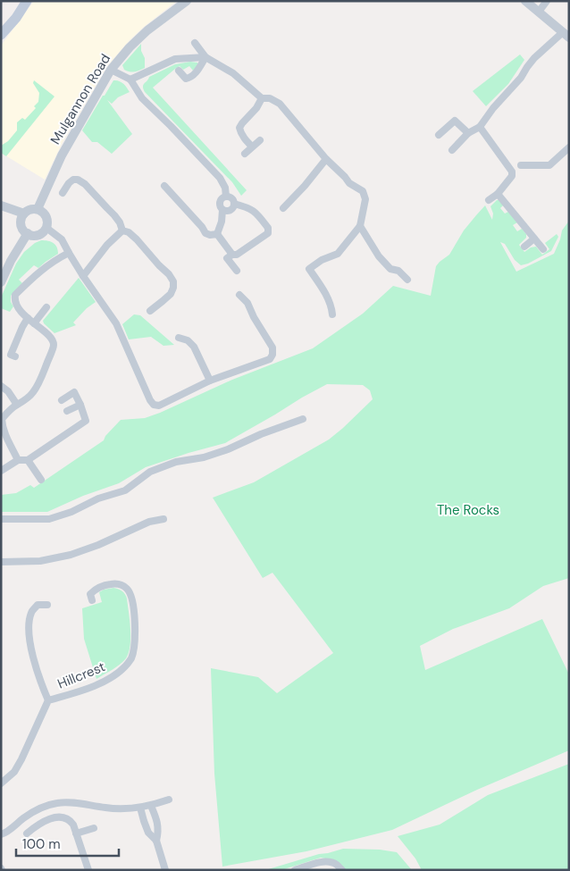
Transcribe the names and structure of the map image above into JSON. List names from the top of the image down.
{
  "streets": {
    "street": ["Mulgannon Road", "Hillcrest"]
  },
  "parks": ["The Rocks"],
  "scale_bar": "100 m"
}
